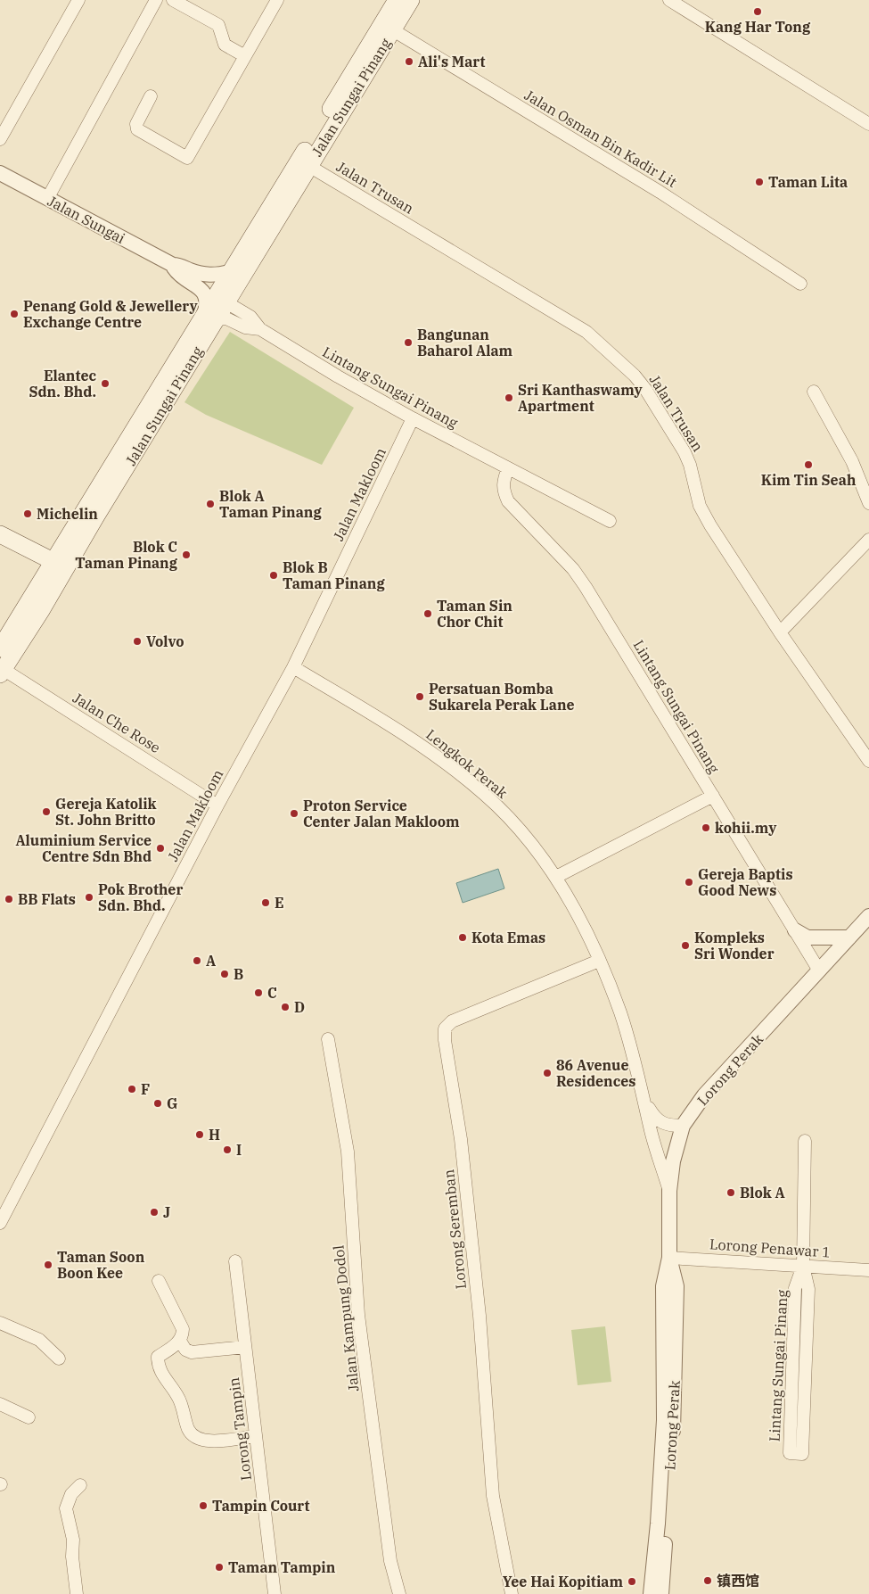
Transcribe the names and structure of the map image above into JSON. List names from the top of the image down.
{
  "streets": {
    "main road": ["Jalan Sungai Pinang"],
    "street": [
      "Jalan Osman Bin Kadir Lit",
      "Jalan Trusan",
      "Jalan Sungai",
      "Lintang Sungai Pinang",
      "Jalan Makloom",
      "Jalan Che Rose",
      "Lengkok Perak",
      "Lorong Perak",
      "Lorong Seremban",
      "Lorong Penawar 1",
      "Jalan Kampung Dodol",
      "Lorong Tampin"
    ]
  },
  "crossings": [
    ["Jalan Sungai Pinang", "Jalan Osman Bin Kadir Lit"],
    ["Jalan Sungai Pinang", "Jalan Trusan"],
    ["Jalan Sungai Pinang", "Jalan Sungai"],
    ["Jalan Sungai Pinang", "Lintang Sungai Pinang"],
    ["Jalan Sungai Pinang", "Jalan Che Rose"],
    ["Jalan Sungai", "Lintang Sungai Pinang"],
    ["Lintang Sungai Pinang", "Jalan Makloom"],
    ["Lintang Sungai Pinang", "Lorong Perak"],
    ["Lintang Sungai Pinang", "Lorong Penawar 1"],
    ["Jalan Makloom", "Jalan Che Rose"],
    ["Jalan Makloom", "Lengkok Perak"],
    ["Lengkok Perak", "Lorong Perak"],
    ["Lengkok Perak", "Lorong Seremban"],
    ["Lorong Perak", "Lorong Penawar 1"]
  ],
  "places": [
    "Kang Har Tong",
    "Ali's Mart",
    "Taman Lita",
    "Penang Gold & Jewellery Exchange Centre",
    "Bangunan Baharol Alam",
    "Elantec Sdn. Bhd.",
    "Sri Kanthaswamy Apartment",
    "Kim Tin Seah",
    "Blok A Taman Pinang",
    "Michelin",
    "Blok C Taman Pinang",
    "Blok B Taman Pinang",
    "Taman Sin Chor Chit",
    "Volvo",
    "Persatuan Bomba Sukarela Perak Lane",
    "Gereja Katolik St. John Britto",
    "Proton Service Center Jalan Makloom",
    "kohii.my",
    "Aluminium Service Centre Sdn Bhd",
    "Gereja Baptis Good News",
    "Pok Brother Sdn. Bhd.",
    "BB Flats",
    "E",
    "Kota Emas",
    "Kompleks Sri Wonder",
    "A",
    "B",
    "C",
    "D",
    "86 Avenue Residences",
    "F",
    "G",
    "H",
    "I",
    "Blok A",
    "J",
    "Taman Soon Boon Kee",
    "Tampin Court",
    "Taman Tampin",
    "镇西馆",
    "Yee Hai Kopitiam"
  ]
}
